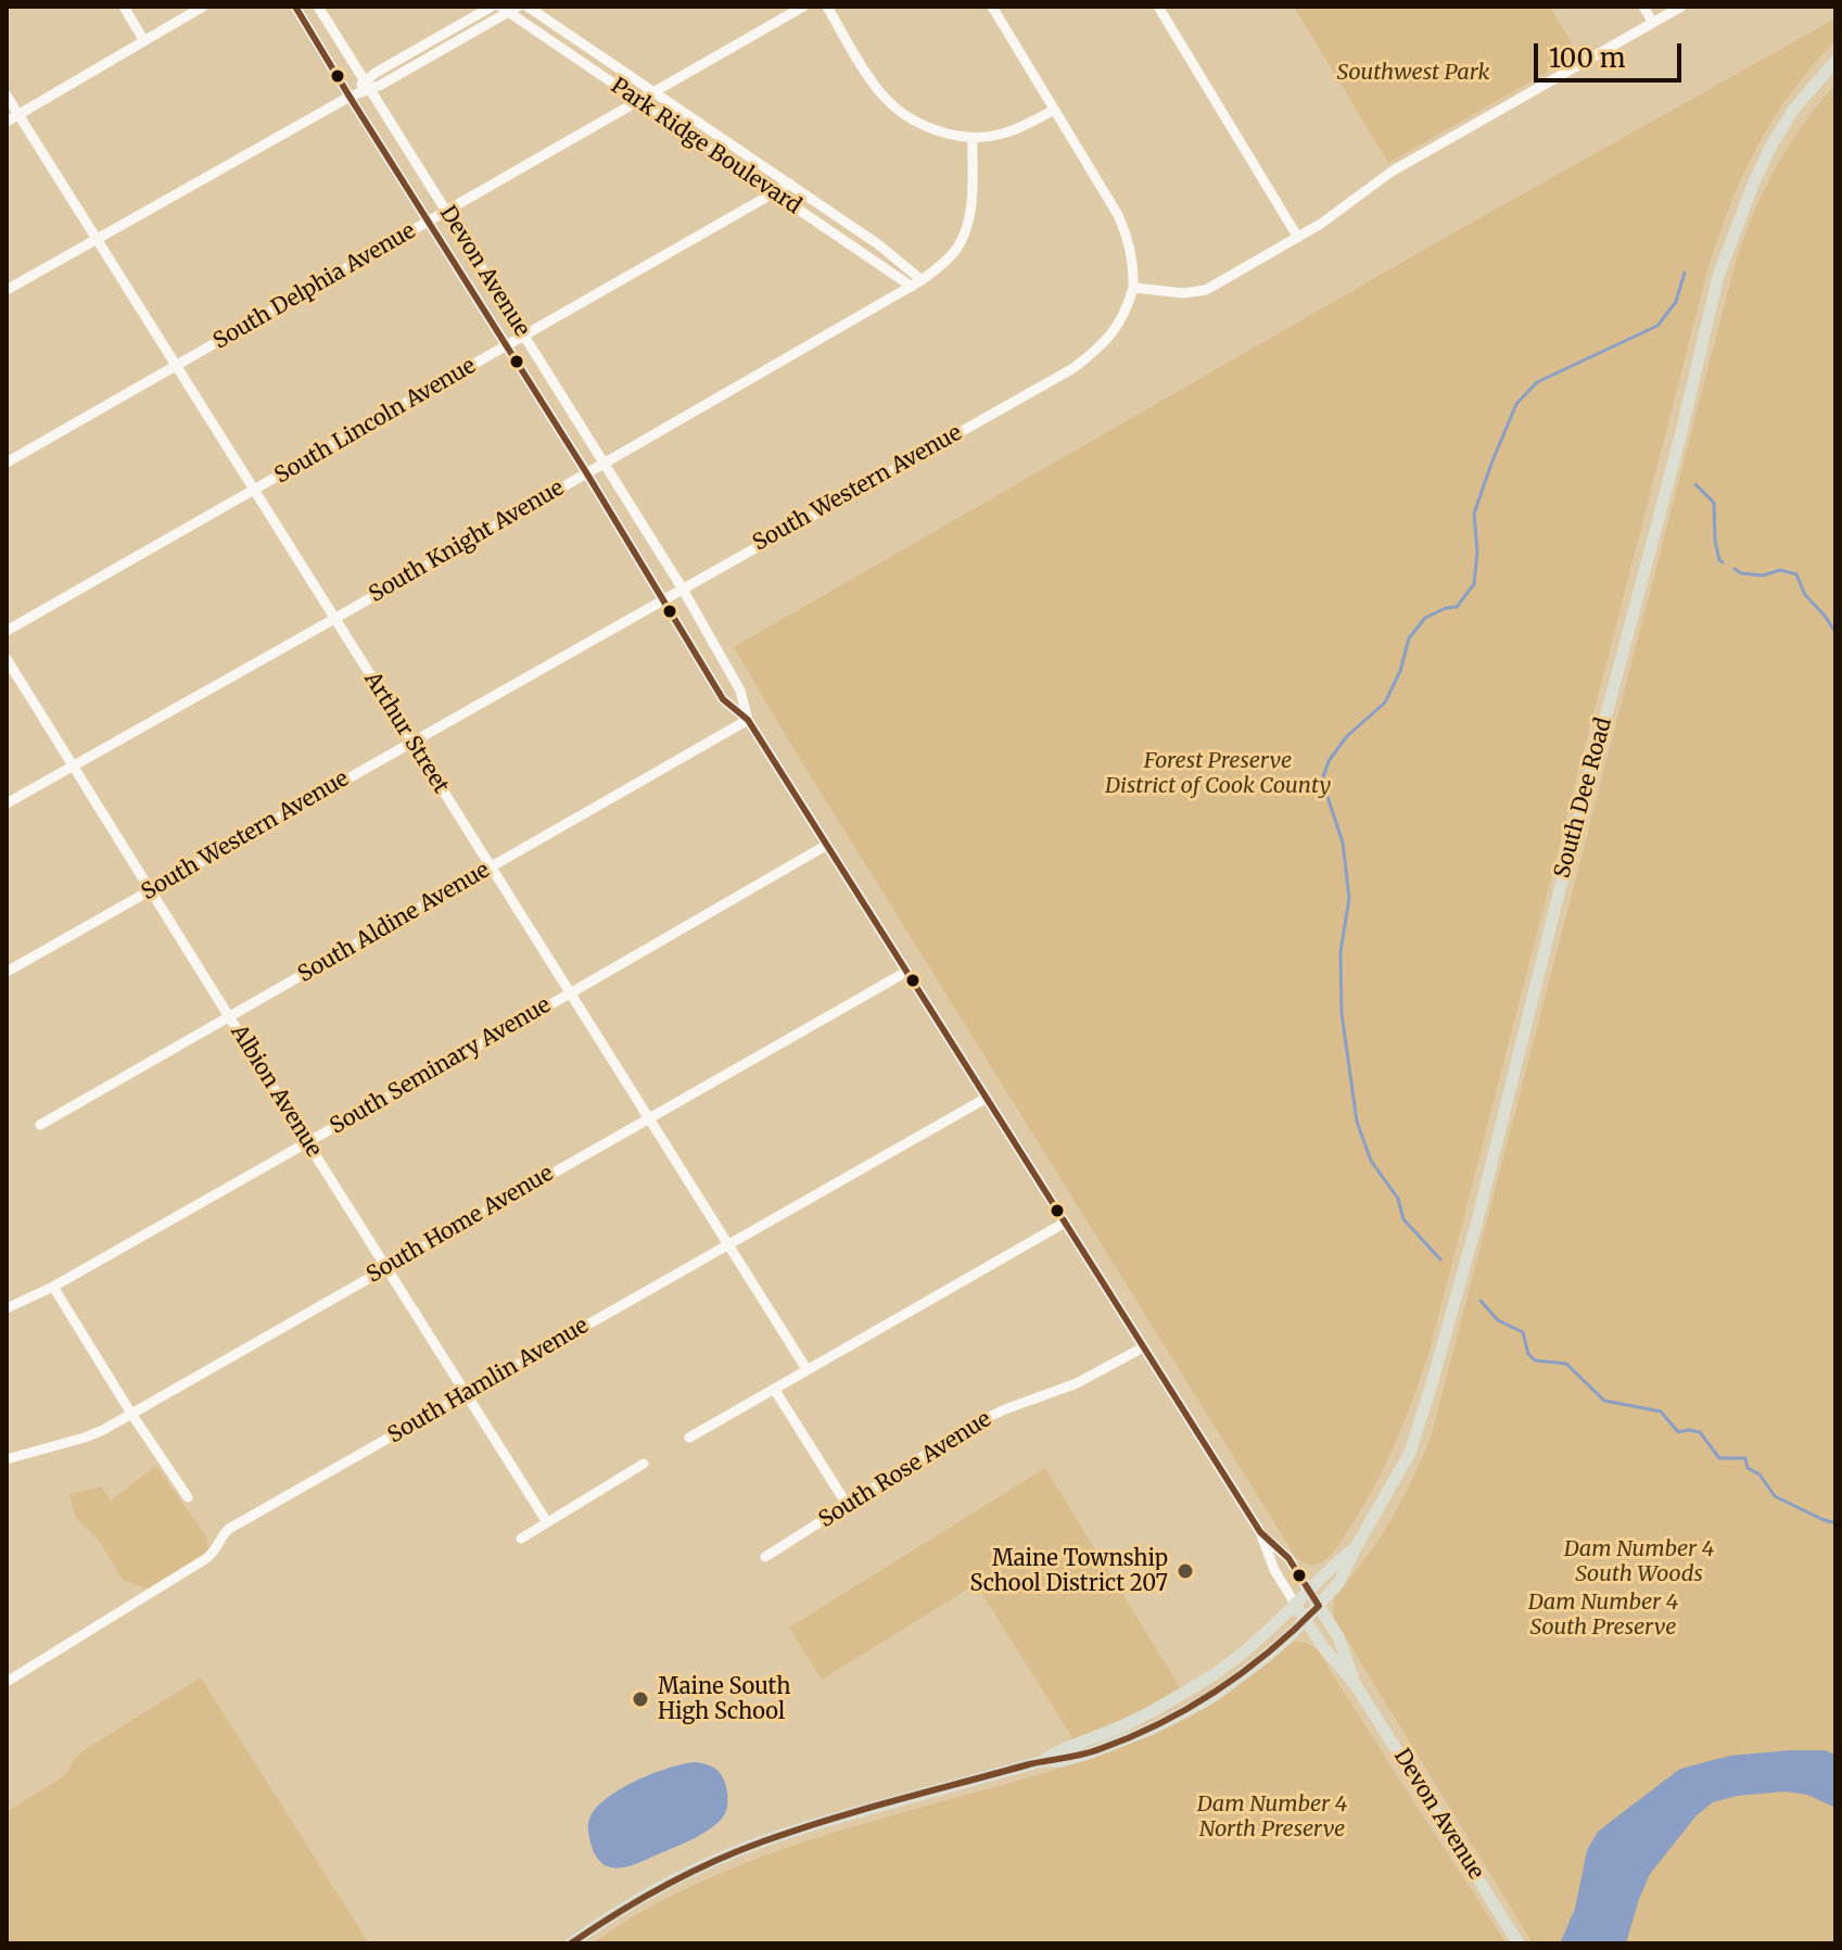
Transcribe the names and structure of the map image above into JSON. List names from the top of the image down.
{
  "streets": {
    "main road": ["Devon Avenue", "South Dee Road"],
    "street": [
      "Park Ridge Boulevard",
      "South Delphia Avenue",
      "South Lincoln Avenue",
      "South Western Avenue",
      "South Knight Avenue",
      "Arthur Street",
      "South Aldine Avenue",
      "South Seminary Avenue",
      "Albion Avenue",
      "South Home Avenue",
      "South Hamlin Avenue",
      "South Rose Avenue"
    ]
  },
  "crossings": [
    ["Park Ridge Boulevard", "South Delphia Avenue"],
    ["Park Ridge Boulevard", "South Lincoln Avenue"],
    ["Park Ridge Boulevard", "South Knight Avenue"],
    ["Devon Avenue", "South Delphia Avenue"],
    ["Devon Avenue", "South Lincoln Avenue"],
    ["Devon Avenue", "South Western Avenue"],
    ["Devon Avenue", "South Knight Avenue"],
    ["Devon Avenue", "South Dee Road"],
    ["Devon Avenue", "South Aldine Avenue"],
    ["Devon Avenue", "South Seminary Avenue"],
    ["Devon Avenue", "South Home Avenue"],
    ["Devon Avenue", "South Hamlin Avenue"],
    ["Devon Avenue", "South Rose Avenue"],
    ["South Delphia Avenue", "Arthur Street"],
    ["South Lincoln Avenue", "Arthur Street"],
    ["South Western Avenue", "Arthur Street"],
    ["South Western Avenue", "Albion Avenue"],
    ["South Knight Avenue", "Arthur Street"],
    ["South Knight Avenue", "Albion Avenue"],
    ["Arthur Street", "South Aldine Avenue"],
    ["Arthur Street", "South Seminary Avenue"],
    ["Arthur Street", "South Home Avenue"],
    ["Arthur Street", "South Hamlin Avenue"],
    ["South Aldine Avenue", "Albion Avenue"],
    ["South Seminary Avenue", "Albion Avenue"],
    ["Albion Avenue", "South Home Avenue"],
    ["Albion Avenue", "South Hamlin Avenue"]
  ],
  "parks": [
    "Southwest Park",
    "Forest Preserve District of Cook County",
    "Dam Number 4 South Woods",
    "Dam Number 4 South Preserve",
    "Dam Number 4 North Preserve"
  ],
  "places": ["Maine Township School District 207", "Maine South High School"],
  "scale_bar": "100 m"
}
